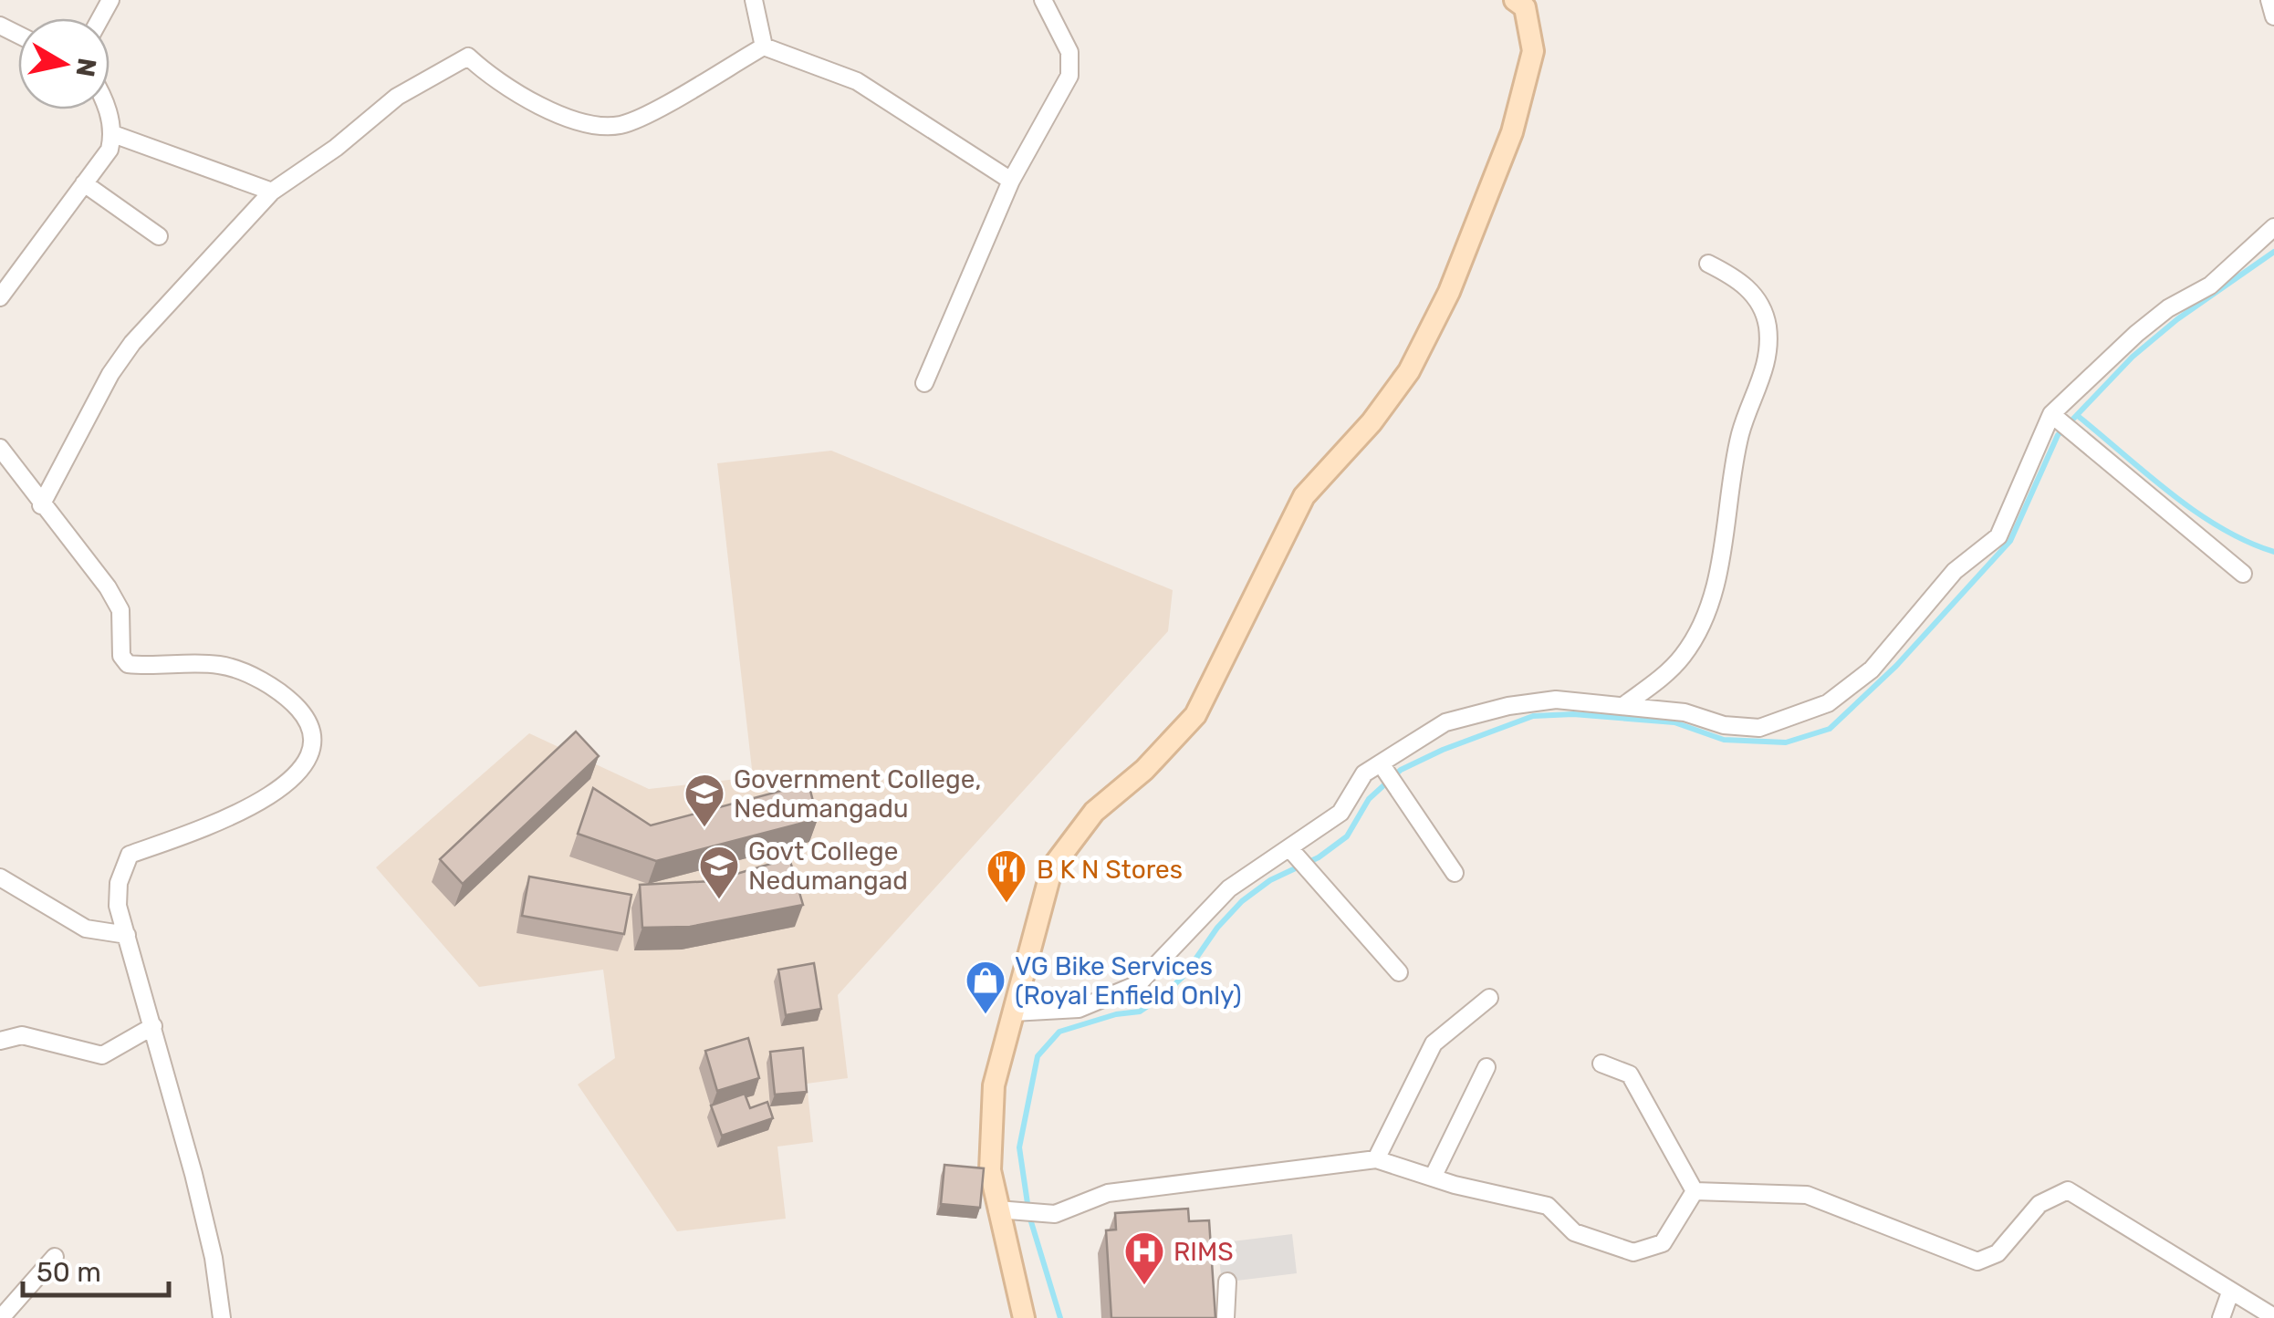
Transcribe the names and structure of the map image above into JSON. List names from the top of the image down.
{
  "places": {
    "school or university": ["Government College, Nedumangadu", "Govt College Nedumangad"],
    "restaurant": ["B K N Stores"],
    "shop": ["VG Bike Services (Royal Enfield Only)"],
    "hospital": ["RIMS"]
  },
  "scale_bar": "50 m",
  "north": "right"
}
